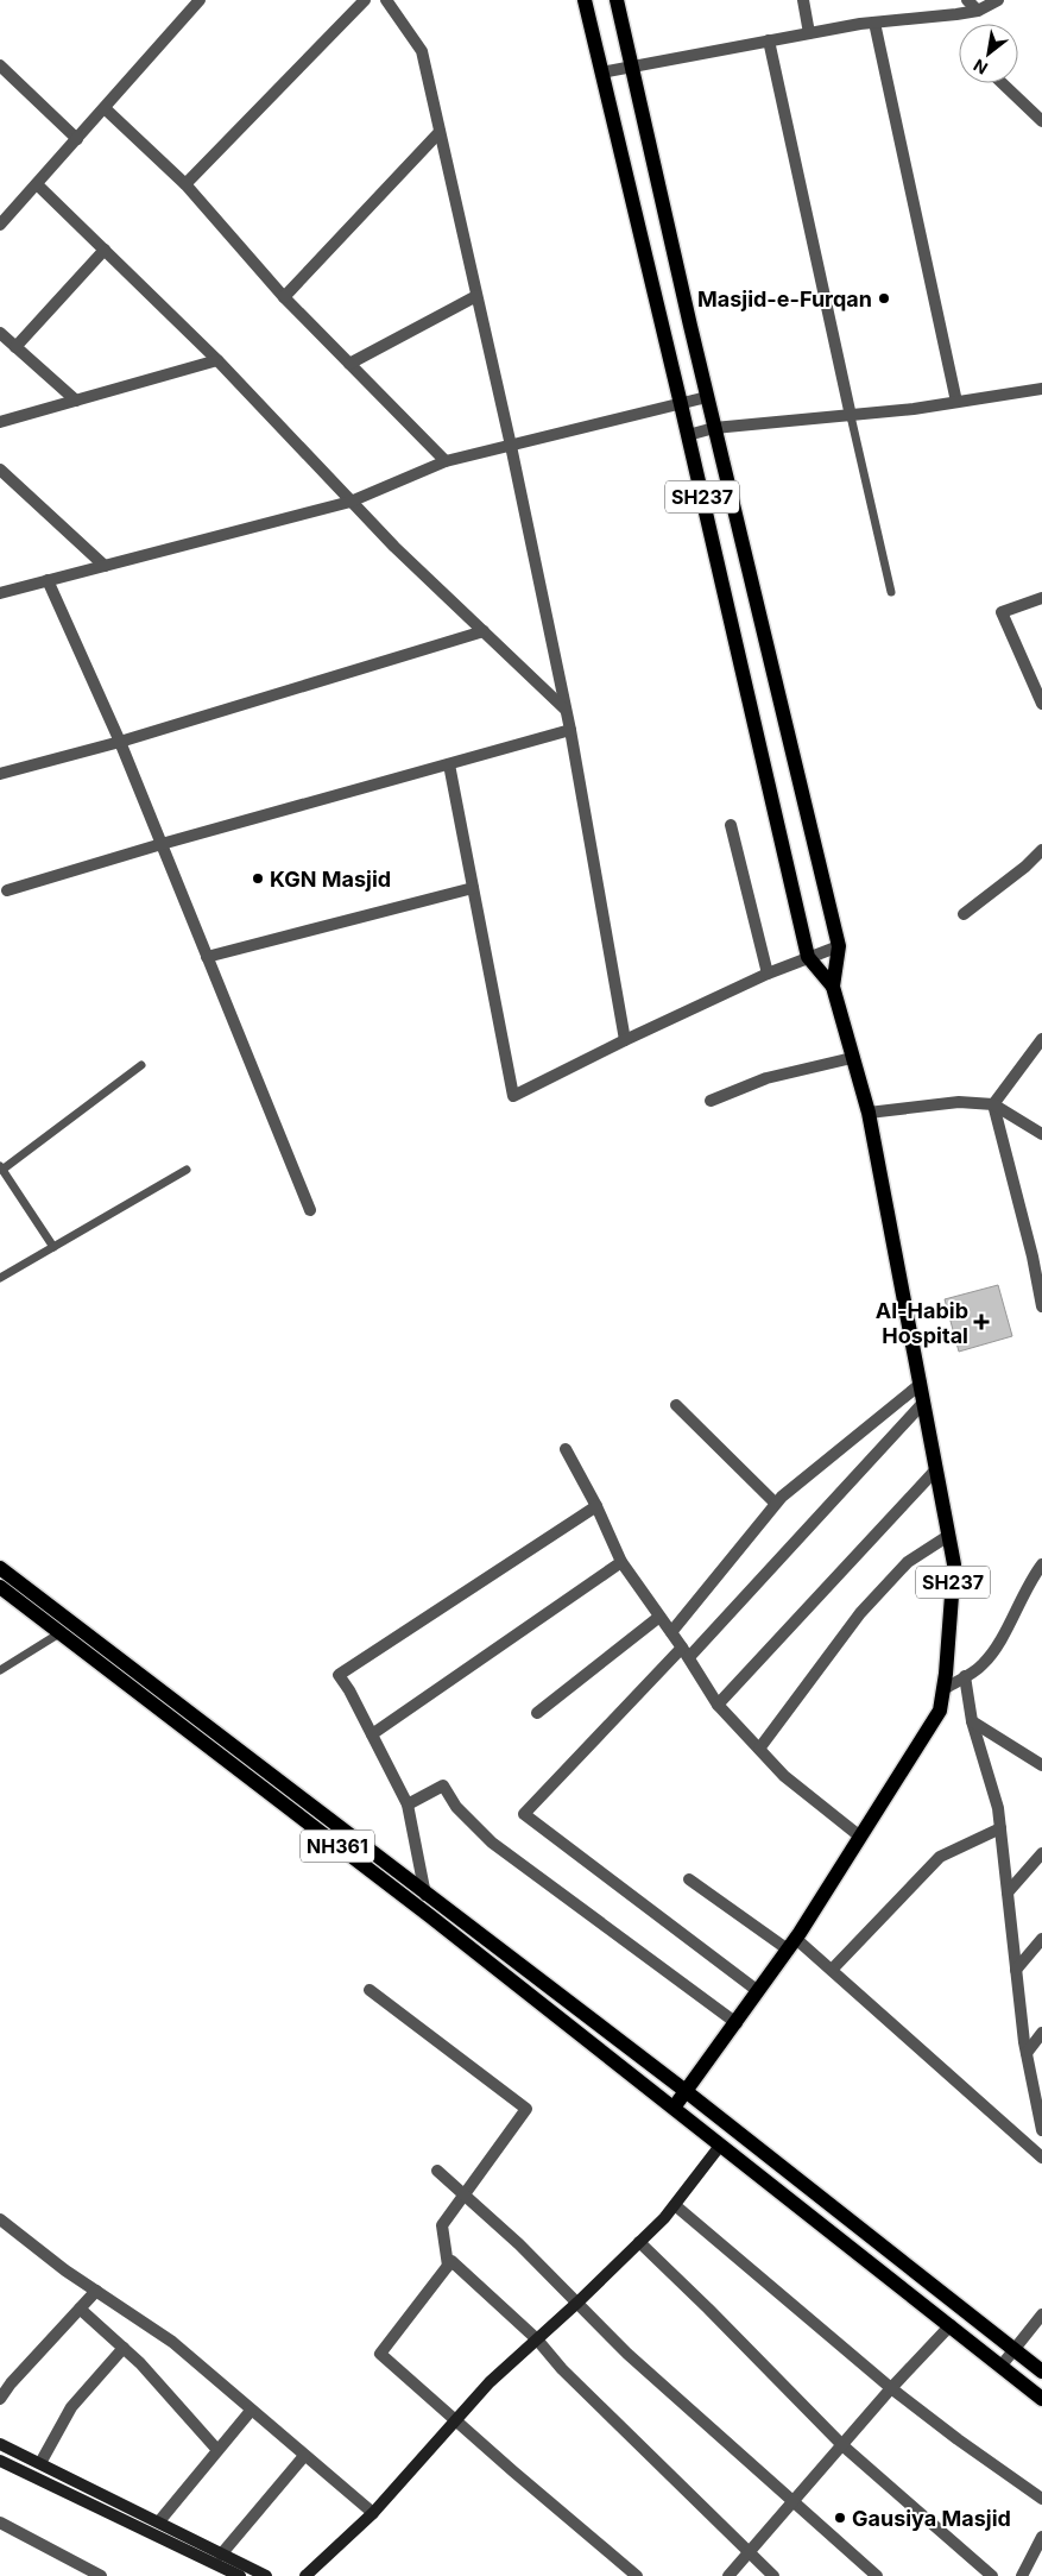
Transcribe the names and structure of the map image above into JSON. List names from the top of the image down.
{
  "streets": {
    "main road": ["SH237", "NH361"]
  },
  "crossings": [
    ["SH237", "NH361"]
  ],
  "places": {
    "other": ["Masjid-e-Furqan", "KGN Masjid", "Gausiya Masjid"],
    "health": ["Al-Habib Hospital"]
  },
  "north": "bottom left"
}
